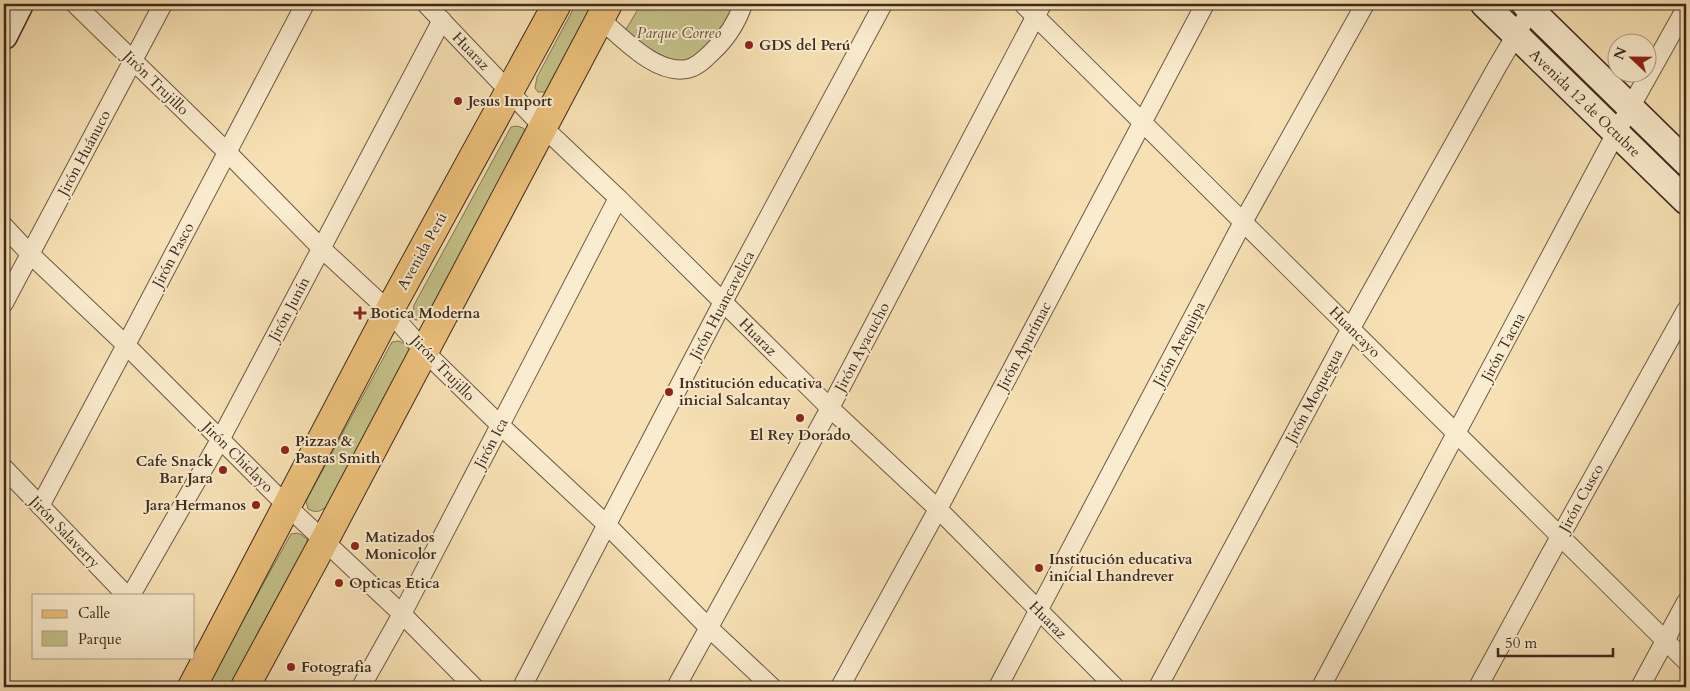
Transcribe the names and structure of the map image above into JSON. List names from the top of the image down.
{
  "streets": {
    "main road": ["Avenida 12 de Octubre", "Avenida Perú"],
    "street": [
      "Huaraz",
      "Jirón Trujillo",
      "Jirón Huánuco",
      "Jirón Pasco",
      "Jirón Huancavelica",
      "Jirón Junín",
      "Huancayo",
      "Jirón Arequipa",
      "Jirón Apurímac",
      "Jirón Ayacucho",
      "Jirón Tacna",
      "Jirón Moquegua",
      "Jirón Ica",
      "Jirón Chiclayo",
      "Jirón Cusco",
      "Jirón Salaverry"
    ]
  },
  "crossings": [
    ["Huaraz", "Avenida Perú"],
    ["Huaraz", "Jirón Huancavelica"],
    ["Huaraz", "Jirón Junín"],
    ["Huaraz", "Jirón Arequipa"],
    ["Huaraz", "Jirón Apurímac"],
    ["Huaraz", "Jirón Ayacucho"],
    ["Huaraz", "Jirón Ica"],
    ["Jirón Trujillo", "Jirón Huánuco"],
    ["Jirón Trujillo", "Avenida Perú"],
    ["Jirón Trujillo", "Jirón Pasco"],
    ["Jirón Trujillo", "Jirón Huancavelica"],
    ["Jirón Trujillo", "Jirón Junín"],
    ["Jirón Trujillo", "Jirón Ayacucho"],
    ["Jirón Trujillo", "Jirón Ica"],
    ["Avenida 12 de Octubre", "Jirón Tacna"],
    ["Avenida 12 de Octubre", "Jirón Moquegua"],
    ["Jirón Huánuco", "Jirón Chiclayo"],
    ["Avenida Perú", "Jirón Chiclayo"],
    ["Jirón Pasco", "Jirón Chiclayo"],
    ["Jirón Pasco", "Jirón Salaverry"],
    ["Jirón Junín", "Jirón Chiclayo"],
    ["Huancayo", "Jirón Arequipa"],
    ["Huancayo", "Jirón Apurímac"],
    ["Huancayo", "Jirón Ayacucho"],
    ["Huancayo", "Jirón Tacna"],
    ["Huancayo", "Jirón Moquegua"],
    ["Huancayo", "Jirón Cusco"],
    ["Jirón Ica", "Jirón Chiclayo"]
  ],
  "parks": ["Parque Correo"],
  "places": {
    "other": [
      "GDS del Perú",
      "Jesus Import",
      "Institución educativa inicial Salcantay",
      "El Rey Dorado",
      "Pizzas & Pastas Smith",
      "Cafe Snack Bar Jara",
      "Jara Hermanos",
      "Matizados Monicolor",
      "Institución educativa inicial Lhandrever",
      "Opticas Etica",
      "Fotografia"
    ],
    "health": ["Botica Moderna"]
  },
  "legend": ["Calle", "Parque"],
  "scale_bar": "50 m",
  "north": "left"
}
